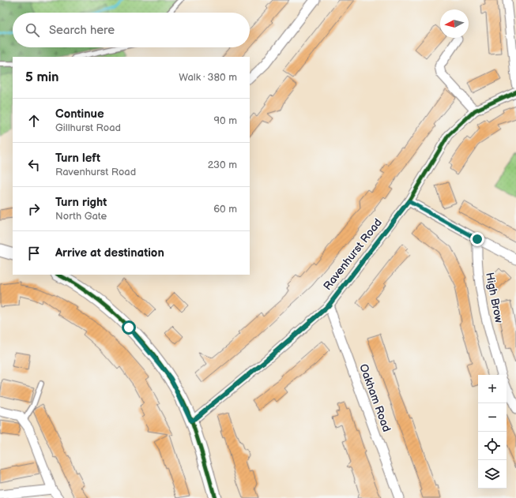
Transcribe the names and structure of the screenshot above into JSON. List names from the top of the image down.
{
  "streets": {
    "street": ["Ravenhurst Road", "High Brow", "Oakham Road"]
  },
  "crossings": [
    ["Ravenhurst Road", "Oakham Road"]
  ],
  "north": "left",
  "page": {
    "search": "Search here",
    "heading": ["5 min", "Walk · 380 m"],
    "list": [
      ["Continue", "Gillhurst Road", "90 m"],
      ["Turn left", "Ravenhurst Road", "230 m"],
      ["Turn right", "North Gate", "60 m"],
      "Arrive at destination"
    ],
    "map_buttons": ["+", "−"]
  }
}
